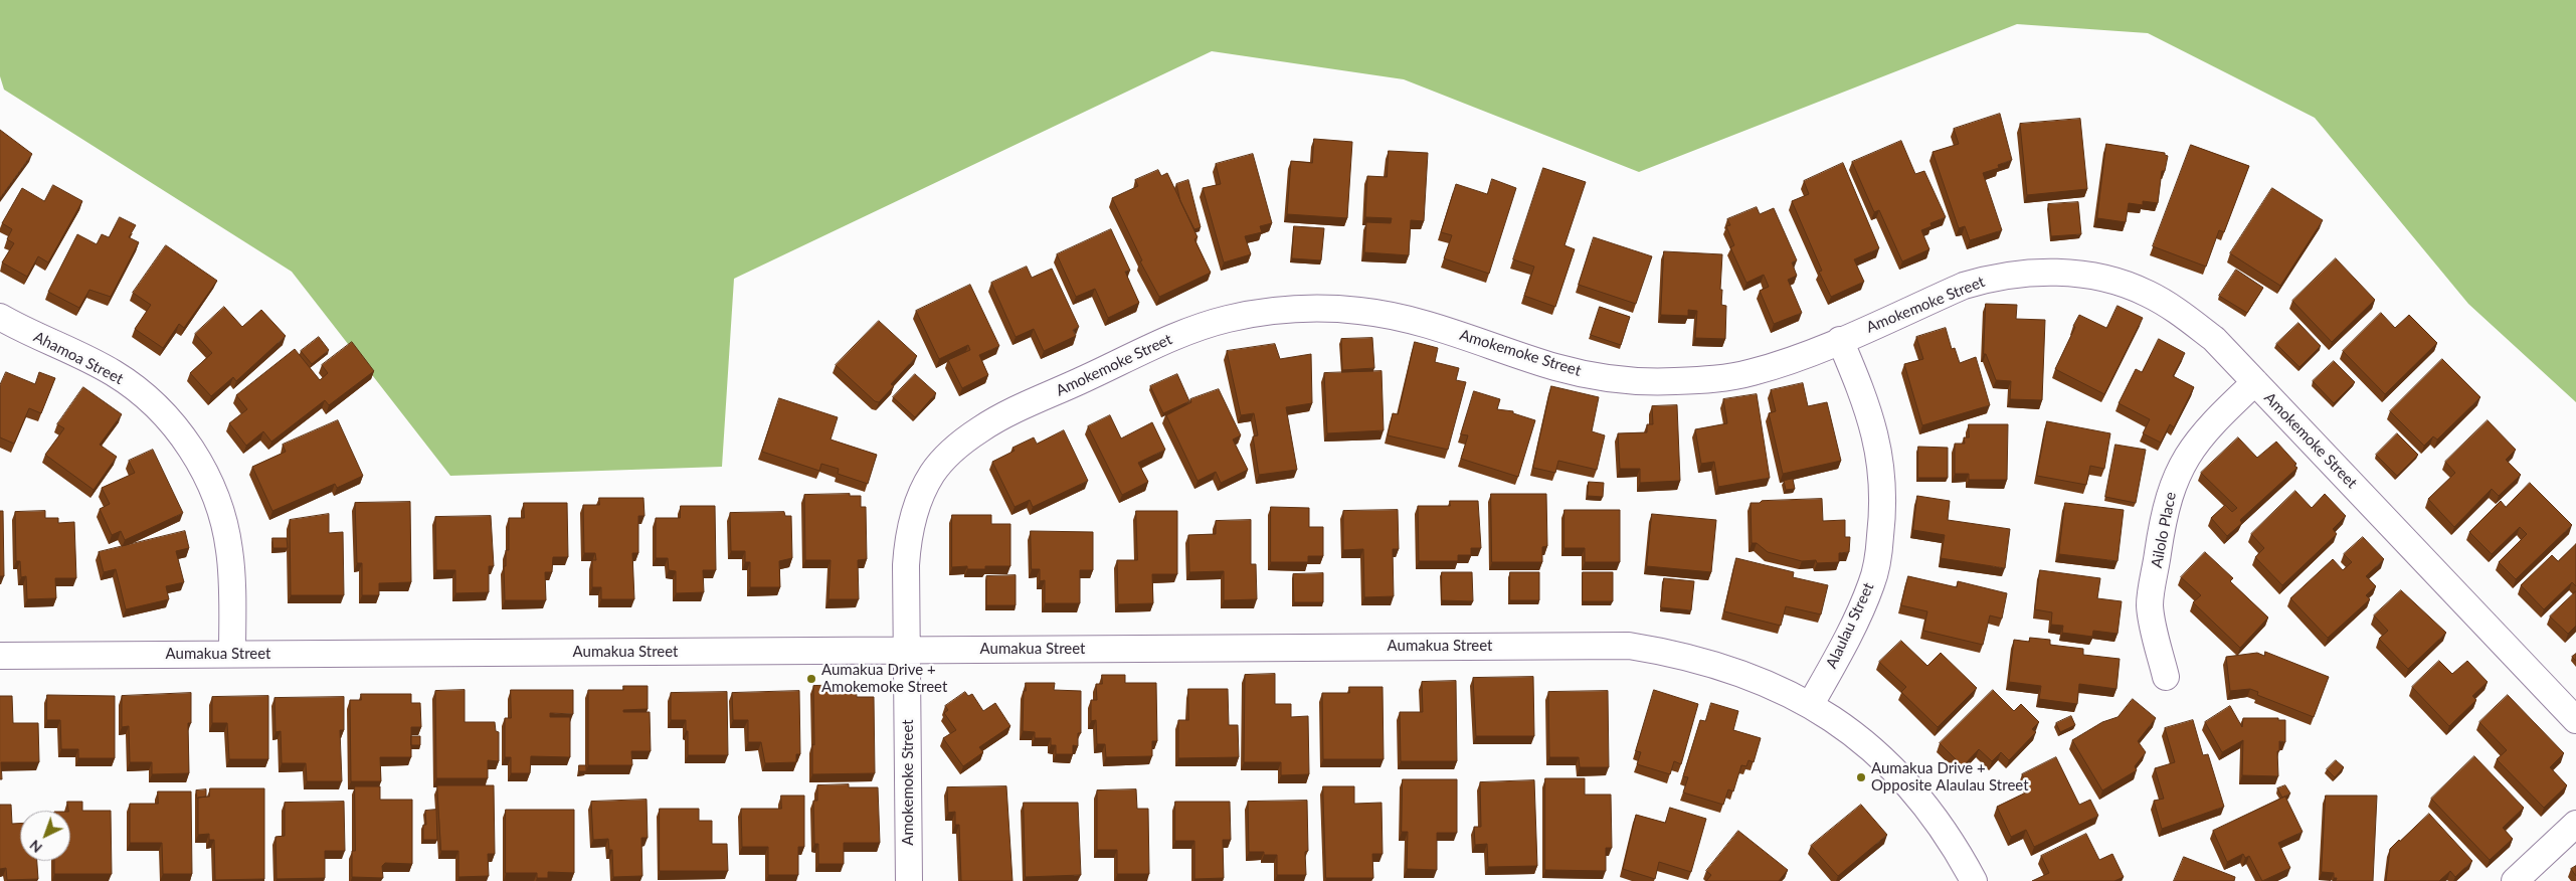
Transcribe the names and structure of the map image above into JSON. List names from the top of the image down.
{
  "streets": {
    "street": [
      "Amokemoke Street",
      "Ahamoa Street",
      "Ailolo Place",
      "Alaulau Street",
      "Aumakua Street"
    ]
  },
  "crossings": [
    ["Amokemoke Street", "Ailolo Place"],
    ["Amokemoke Street", "Alaulau Street"],
    ["Amokemoke Street", "Aumakua Street"],
    ["Ahamoa Street", "Aumakua Street"],
    ["Alaulau Street", "Aumakua Street"]
  ],
  "places": ["Aumakua Drive + Amokemoke Street", "Aumakua Drive + Opposite Alaulau Street"],
  "north": "bottom left"
}
